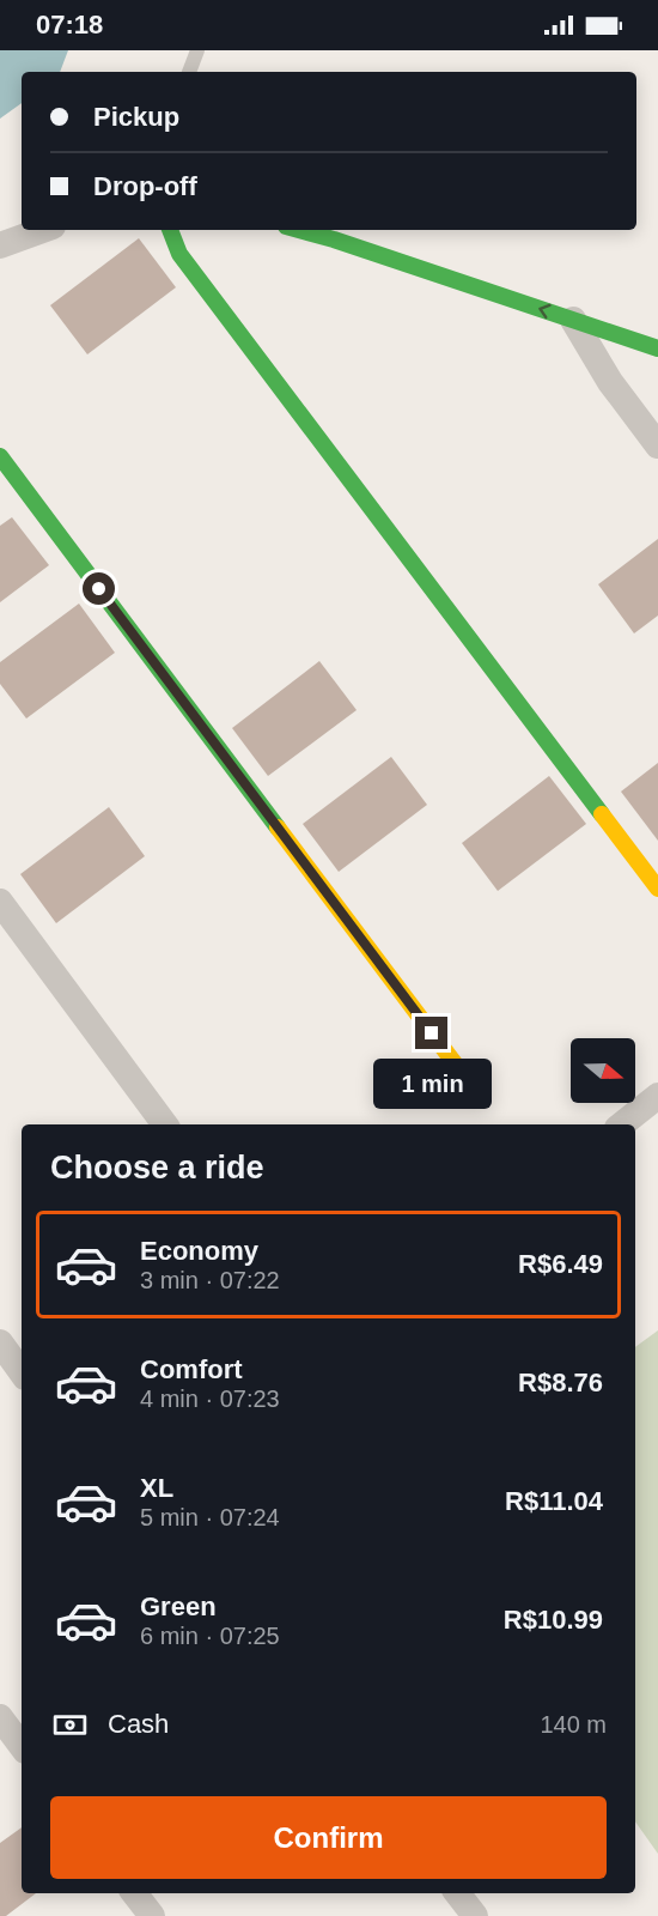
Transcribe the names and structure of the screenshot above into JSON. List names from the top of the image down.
{
  "north": "right",
  "page": {
    "status": "07:18",
    "banner": ["Pickup", "Drop-off"],
    "bubble": "1 min",
    "heading": "Choose a ride",
    "list": [
      {
        "name": "Economy",
        "note": "3 min · 07:22",
        "value": "R$6.49"
      },
      {
        "name": "Comfort",
        "note": "4 min · 07:23",
        "value": "R$8.76"
      },
      {
        "name": "XL",
        "note": "5 min · 07:24",
        "value": "R$11.04"
      },
      {
        "name": "Green",
        "note": "6 min · 07:25",
        "value": "R$10.99"
      }
    ],
    "pay": ["Cash", "140 m"],
    "buttons": "Confirm"
  }
}
